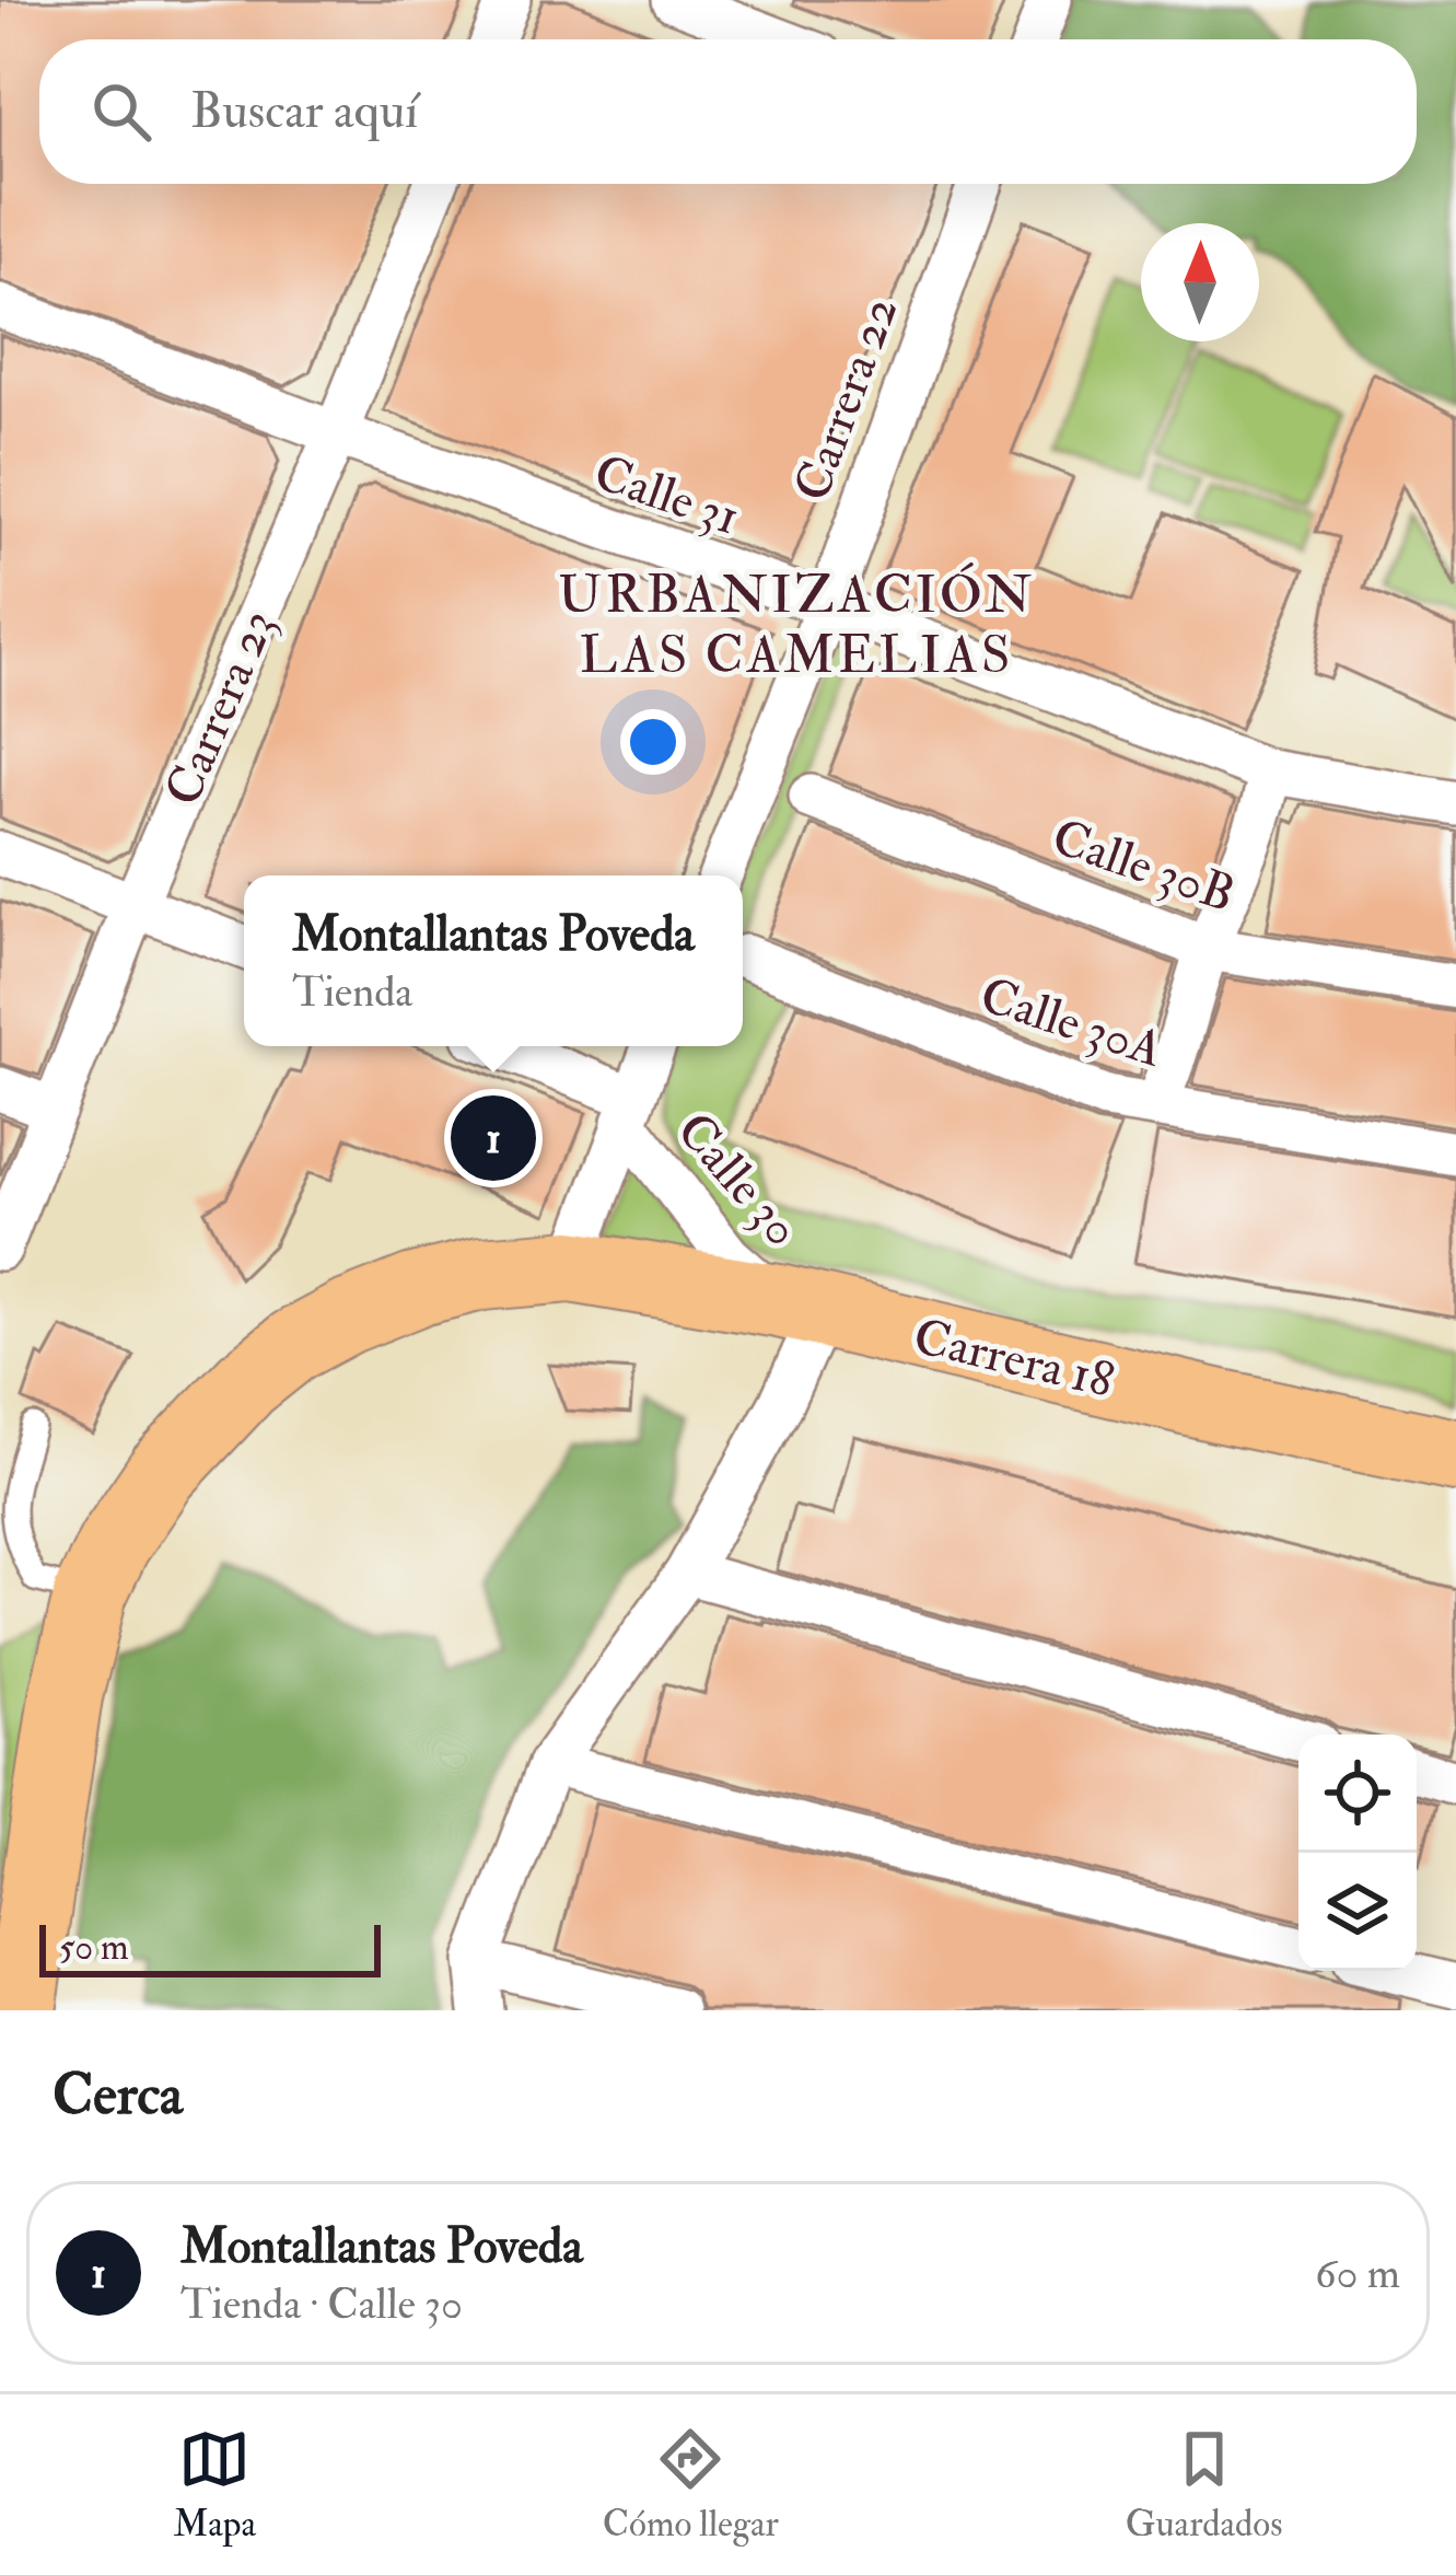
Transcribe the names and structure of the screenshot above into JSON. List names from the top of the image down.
{
  "streets": {
    "highway": ["Carrera 18"],
    "street": [
      "Carrera 22",
      "Calle 31",
      "Carrera 23",
      "Calle 30B",
      "Calle 30A",
      "Calle 30"
    ]
  },
  "crossings": [
    ["Carrera 22", "Calle 31"],
    ["Calle 31", "Carrera 23"],
    ["Calle 30", "Carrera 18"]
  ],
  "districts": ["URBANIZACIÓN LAS CAMELIAS"],
  "scale_bar": "50 m",
  "north": "top",
  "page": {
    "search": "Buscar aquí",
    "popup": ["Montallantas Poveda", "Tienda"],
    "pins": "1",
    "scale": "50 m",
    "heading": "Cerca",
    "list": [
      {
        "mark": "1",
        "name": "Montallantas Poveda",
        "note": "Tienda · Calle 30",
        "value": "60 m"
      }
    ],
    "nav": ["Mapa", "Cómo llegar", "Guardados"]
  }
}
